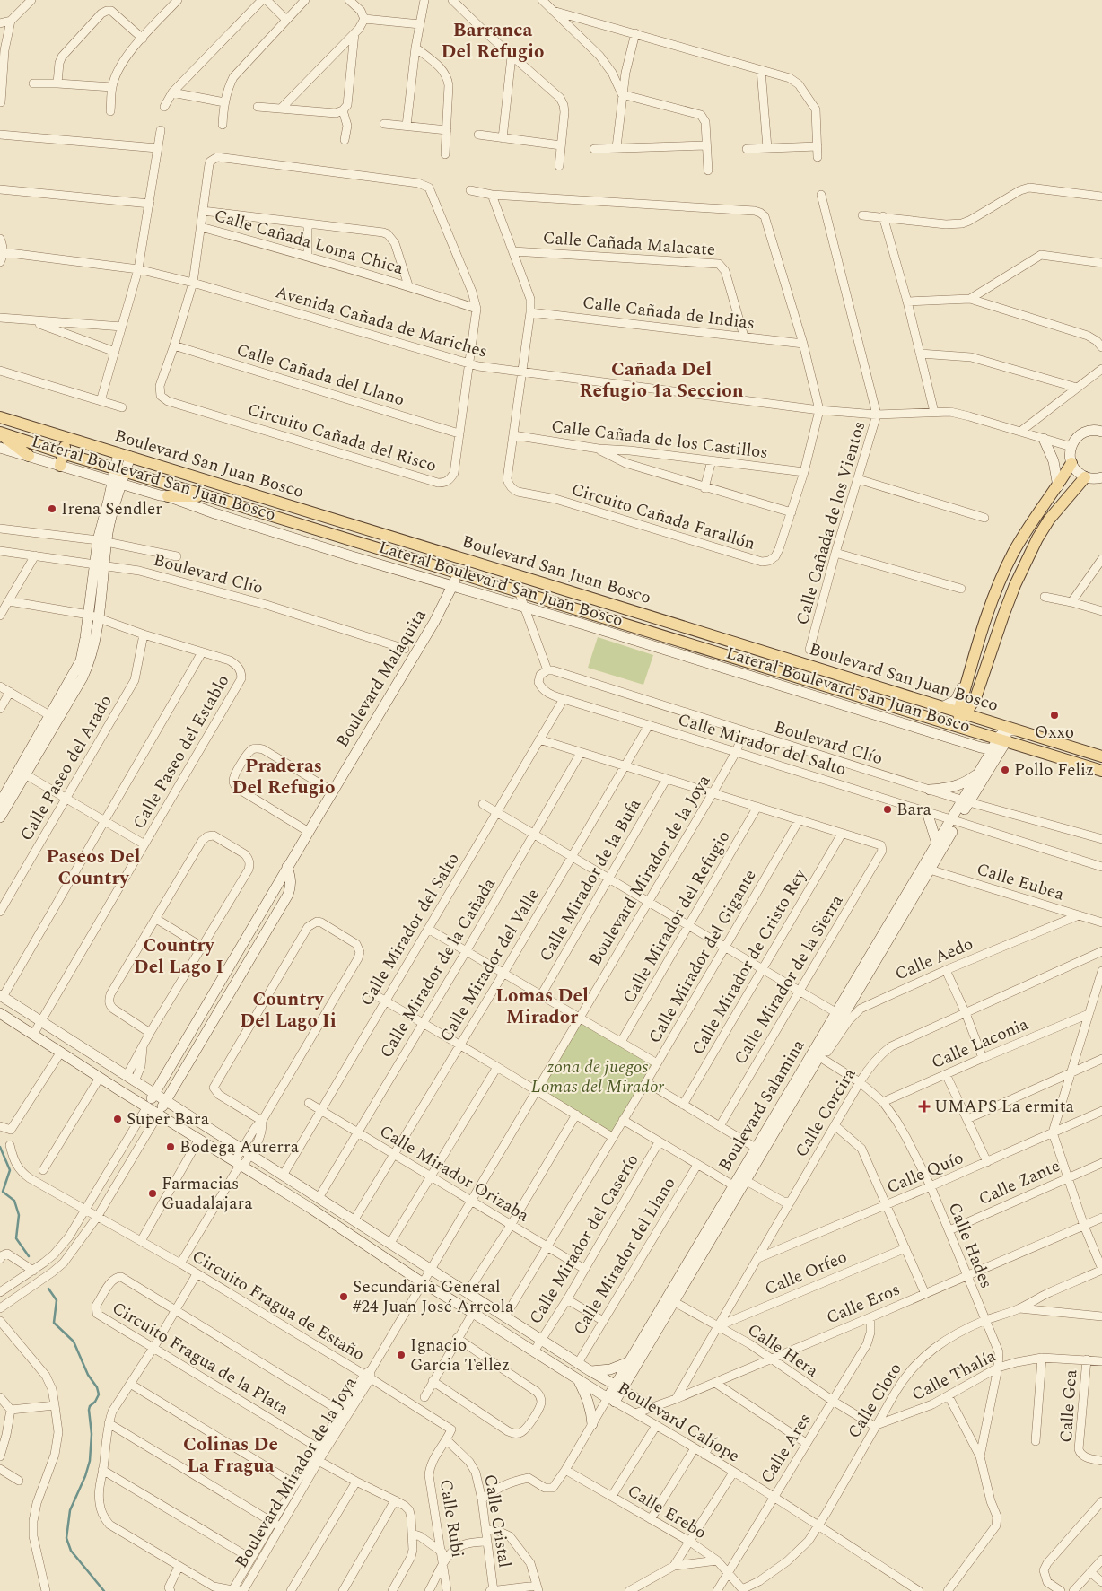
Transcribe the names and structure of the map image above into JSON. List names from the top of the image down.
{
  "streets": {
    "main road": ["Boulevard San Juan Bosco"],
    "street": [
      "Calle Cañada Loma Chica",
      "Calle Cañada Malacate",
      "Calle Cañada de Indias",
      "Avenida Cañada de Mariches",
      "Calle Cañada del Llano",
      "Circuito Cañada del Risco",
      "Calle Cañada de los Castillos",
      "Lateral Boulevard San Juan Bosco",
      "Circuito Cañada Farallón",
      "Calle Cañada de los Vientos",
      "Boulevard Clío",
      "Boulevard Malaquita",
      "Calle Mirador del Salto",
      "Calle Paseo del Establo",
      "Calle Paseo del Arado",
      "Boulevard Mirador de la Joya",
      "Calle Mirador de la Bufa",
      "Calle Eubea",
      "Calle Mirador del Refugio",
      "Calle Mirador del Gigante",
      "Calle Aedo",
      "Calle Mirador de Cristo Rey",
      "Calle Mirador del Valle",
      "Calle Mirador de la Cañada",
      "Calle Mirador de la Sierra",
      "Calle Laconia",
      "Boulevard Salamina",
      "Calle Corcira",
      "Calle Quío",
      "Calle Mirador Orizaba",
      "Calle Zante",
      "Calle Mirador del Caserío",
      "Calle Hades",
      "Calle Mirador del Llano",
      "Calle Orfeo",
      "Calle Eros",
      "Circuito Fragua de Estaño",
      "Calle Hera",
      "Circuito Fragua de la Plata",
      "Calle Thalía",
      "Calle Cloto",
      "Calle Gea",
      "Boulevard Calíope",
      "Calle Ares",
      "Calle Erebo",
      "Calle Rubi",
      "Calle Cristal"
    ]
  },
  "crossings": [
    ["Calle Cañada Loma Chica", "Circuito Cañada del Risco"],
    ["Calle Cañada Malacate", "Calle Cañada de Indias"],
    ["Calle Cañada Malacate", "Circuito Cañada Farallón"],
    ["Calle Cañada de Indias", "Circuito Cañada Farallón"],
    ["Avenida Cañada de Mariches", "Circuito Cañada del Risco"],
    ["Avenida Cañada de Mariches", "Circuito Cañada Farallón"],
    ["Avenida Cañada de Mariches", "Calle Cañada de los Vientos"],
    ["Calle Cañada del Llano", "Circuito Cañada del Risco"],
    ["Calle Cañada de los Castillos", "Circuito Cañada Farallón"],
    ["Boulevard San Juan Bosco", "Lateral Boulevard San Juan Bosco"],
    ["Boulevard San Juan Bosco", "Boulevard Malaquita"],
    ["Boulevard San Juan Bosco", "Boulevard Salamina"],
    ["Lateral Boulevard San Juan Bosco", "Boulevard Malaquita"],
    ["Lateral Boulevard San Juan Bosco", "Boulevard Salamina"],
    ["Boulevard Clío", "Calle Mirador del Salto"],
    ["Boulevard Clío", "Boulevard Mirador de la Joya"],
    ["Boulevard Clío", "Boulevard Salamina"],
    ["Boulevard Malaquita", "Circuito Fragua de Estaño"],
    ["Boulevard Malaquita", "Boulevard Calíope"],
    ["Calle Mirador del Salto", "Boulevard Mirador de la Joya"],
    ["Calle Mirador del Salto", "Calle Mirador del Valle"],
    ["Calle Mirador del Salto", "Boulevard Salamina"],
    ["Calle Mirador del Salto", "Calle Mirador Orizaba"],
    ["Calle Mirador del Salto", "Boulevard Calíope"],
    ["Calle Paseo del Establo", "Calle Paseo del Arado"],
    ["Calle Paseo del Establo", "Boulevard Calíope"],
    ["Boulevard Mirador de la Joya", "Calle Mirador Orizaba"],
    ["Boulevard Mirador de la Joya", "Circuito Fragua de Estaño"],
    ["Boulevard Mirador de la Joya", "Circuito Fragua de la Plata"],
    ["Boulevard Mirador de la Joya", "Boulevard Calíope"],
    ["Calle Eubea", "Calle Aedo"],
    ["Calle Eubea", "Boulevard Salamina"],
    ["Calle Mirador del Gigante", "Calle Mirador Orizaba"],
    ["Calle Mirador del Gigante", "Boulevard Calíope"],
    ["Calle Aedo", "Boulevard Salamina"],
    ["Calle Aedo", "Calle Hades"],
    ["Calle Mirador de Cristo Rey", "Calle Mirador de la Sierra"],
    ["Calle Mirador del Valle", "Calle Mirador Orizaba"],
    ["Calle Mirador del Valle", "Boulevard Calíope"],
    ["Calle Mirador de la Cañada", "Calle Mirador Orizaba"],
    ["Calle Mirador de la Cañada", "Boulevard Calíope"],
    ["Calle Laconia", "Calle Hades"],
    ["Boulevard Salamina", "Calle Hades"],
    ["Boulevard Salamina", "Calle Hera"],
    ["Boulevard Salamina", "Boulevard Calíope"],
    ["Boulevard Salamina", "Calle Erebo"],
    ["Boulevard Salamina", "Calle Cristal"],
    ["Calle Corcira", "Calle Quío"],
    ["Calle Corcira", "Calle Hades"],
    ["Calle Corcira", "Calle Orfeo"],
    ["Calle Corcira", "Calle Eros"],
    ["Calle Corcira", "Calle Hera"],
    ["Calle Quío", "Calle Hades"],
    ["Calle Mirador Orizaba", "Calle Mirador del Caserío"],
    ["Calle Zante", "Calle Hades"],
    ["Calle Mirador del Caserío", "Boulevard Calíope"],
    ["Calle Hades", "Calle Eros"],
    ["Calle Hades", "Calle Thalía"],
    ["Calle Hades", "Calle Cloto"],
    ["Calle Mirador del Llano", "Boulevard Calíope"],
    ["Calle Orfeo", "Calle Hera"],
    ["Calle Eros", "Calle Hera"],
    ["Calle Eros", "Boulevard Calíope"],
    ["Calle Eros", "Calle Ares"],
    ["Circuito Fragua de Estaño", "Calle Rubi"],
    ["Calle Hera", "Calle Thalía"],
    ["Calle Hera", "Calle Cloto"],
    ["Calle Hera", "Calle Ares"],
    ["Calle Thalía", "Calle Cloto"],
    ["Calle Thalía", "Calle Gea"],
    ["Calle Cloto", "Boulevard Calíope"],
    ["Calle Cloto", "Calle Erebo"],
    ["Boulevard Calíope", "Calle Ares"],
    ["Calle Ares", "Calle Erebo"],
    ["Calle Rubi", "Calle Cristal"]
  ],
  "districts": [
    "Barranca Del Refugio",
    "Cañada Del Refugio 1a Seccion",
    "Praderas Del Refugio",
    "Paseos Del Country",
    "Country Del Lago I",
    "Lomas Del Mirador",
    "Country Del Lago Ii",
    "Colinas De La Fragua"
  ],
  "parks": ["zona de juegos Lomas del Mirador"],
  "places": {
    "other": [
      "Irena Sendler",
      "Oxxo",
      "Pollo Feliz",
      "Bara",
      "Super Bara",
      "Bodega Aurerra",
      "Farmacias Guadalajara",
      "Secundaria General #24 Juan José Arreola",
      "Ignacio Garcia Tellez"
    ],
    "health": ["UMAPS La ermita"]
  }
}
